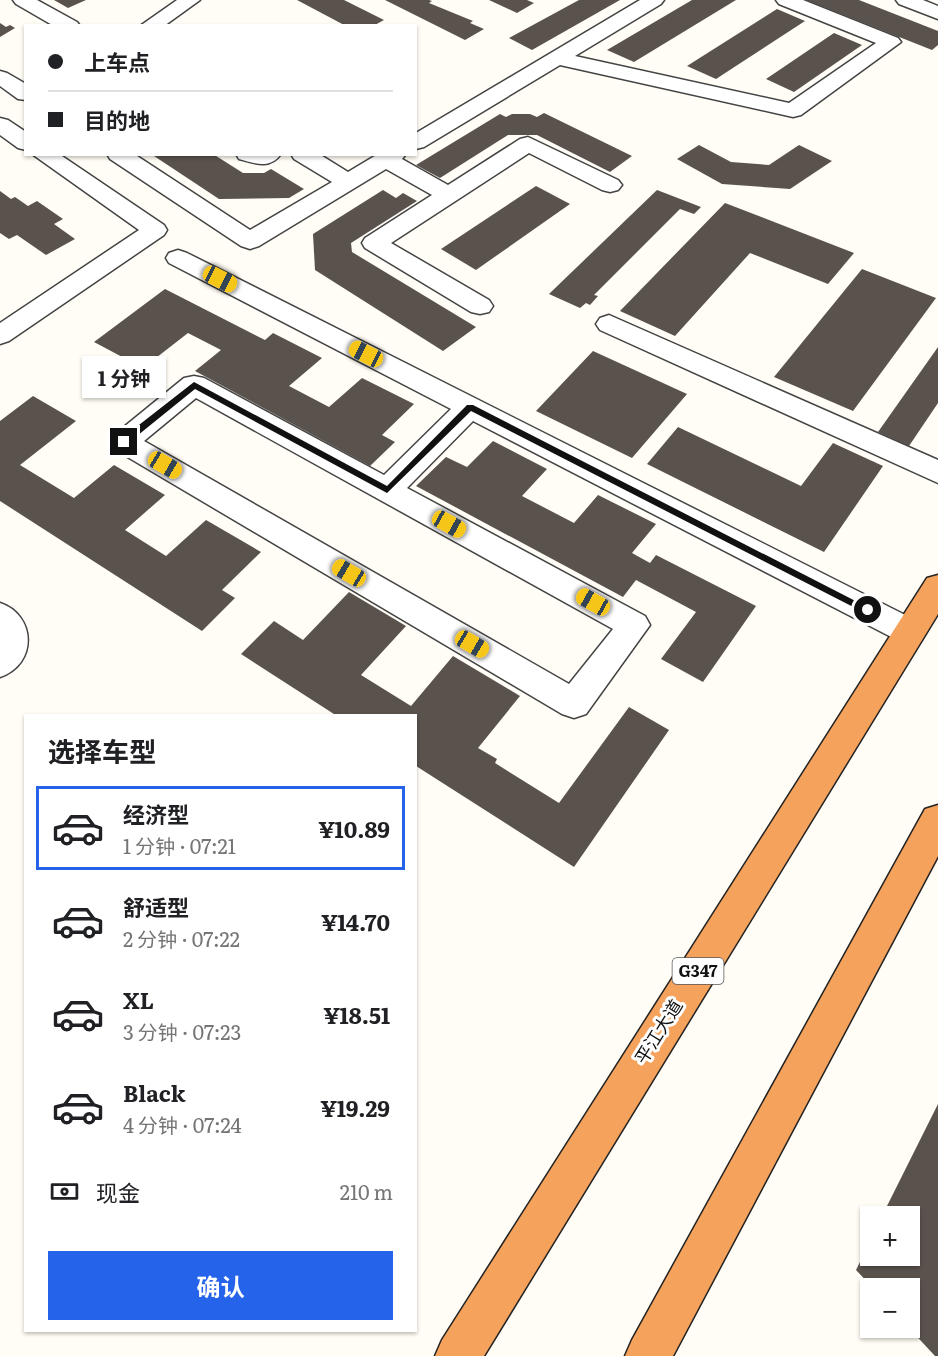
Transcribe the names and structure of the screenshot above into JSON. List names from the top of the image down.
{
  "streets": {
    "highway": ["G347", "平江大道"]
  },
  "page": {
    "banner": ["上车点", "目的地"],
    "bubble": "1 分钟",
    "heading": "选择车型",
    "list": [
      {
        "name": "经济型",
        "note": "1 分钟 · 07:21",
        "value": "¥10.89"
      },
      {
        "name": "舒适型",
        "note": "2 分钟 · 07:22",
        "value": "¥14.70"
      },
      {
        "name": "XL",
        "note": "3 分钟 · 07:23",
        "value": "¥18.51"
      },
      {
        "name": "Black",
        "note": "4 分钟 · 07:24",
        "value": "¥19.29"
      }
    ],
    "pay": ["现金", "210 m"],
    "map_buttons": ["+", "−"],
    "buttons": "确认"
  }
}
